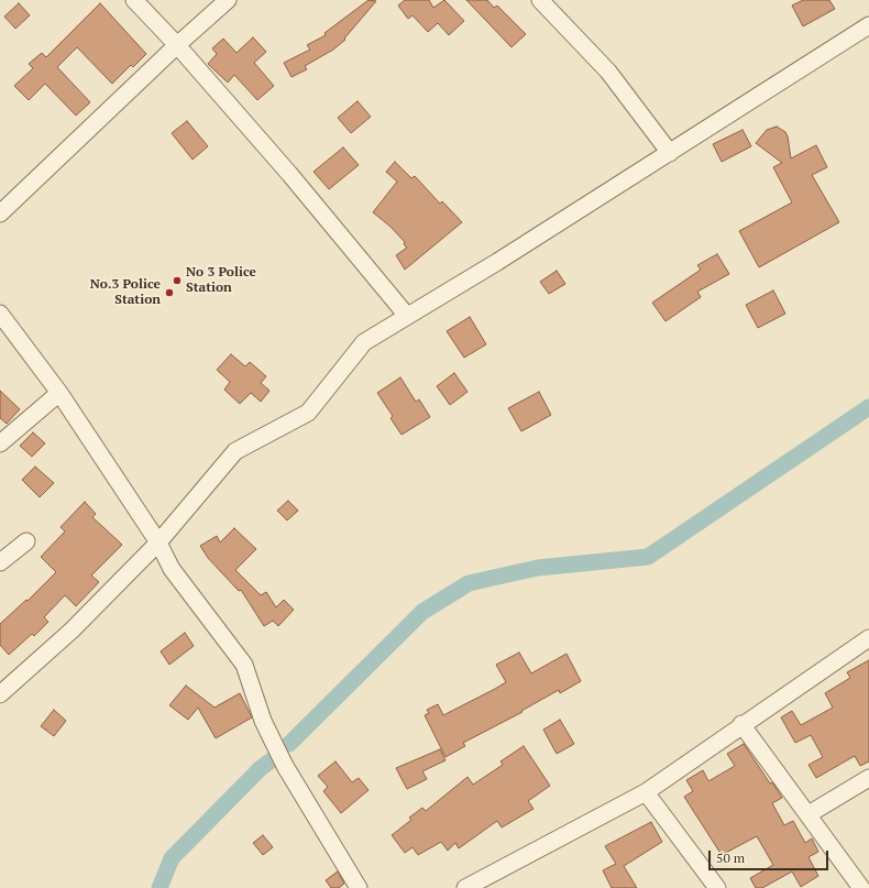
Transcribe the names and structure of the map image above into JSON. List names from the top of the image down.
{
  "places": ["No 3 Police Station", "No.3 Police Station"],
  "scale_bar": "50 m"
}
